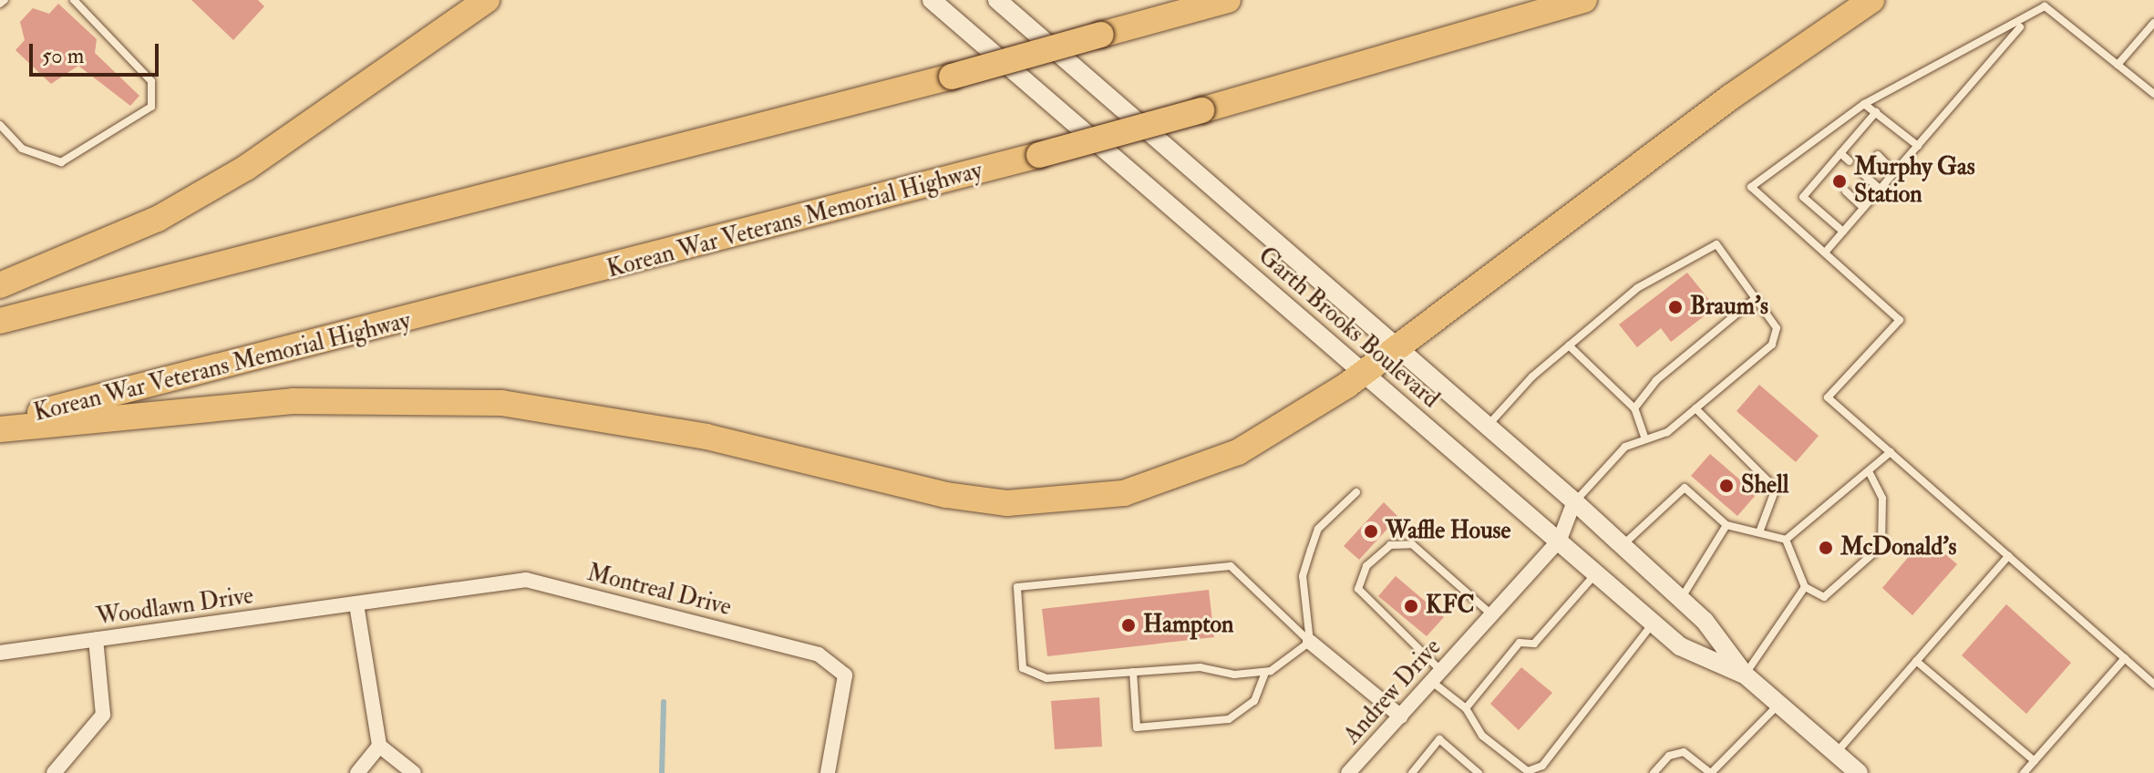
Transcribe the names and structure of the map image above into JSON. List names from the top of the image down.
{
  "streets": {
    "highway": ["Korean War Veterans Memorial Highway"],
    "street": [
      "Garth Brooks Boulevard",
      "Montreal Drive",
      "Woodlawn Drive",
      "Andrew Drive"
    ]
  },
  "crossings": [
    ["Garth Brooks Boulevard", "Andrew Drive"],
    ["Montreal Drive", "Woodlawn Drive"]
  ],
  "places": [
    "Murphy Gas Station",
    "Braum's",
    "Shell",
    "Waffle House",
    "McDonald's",
    "KFC",
    "Hampton"
  ],
  "scale_bar": "50 m"
}
